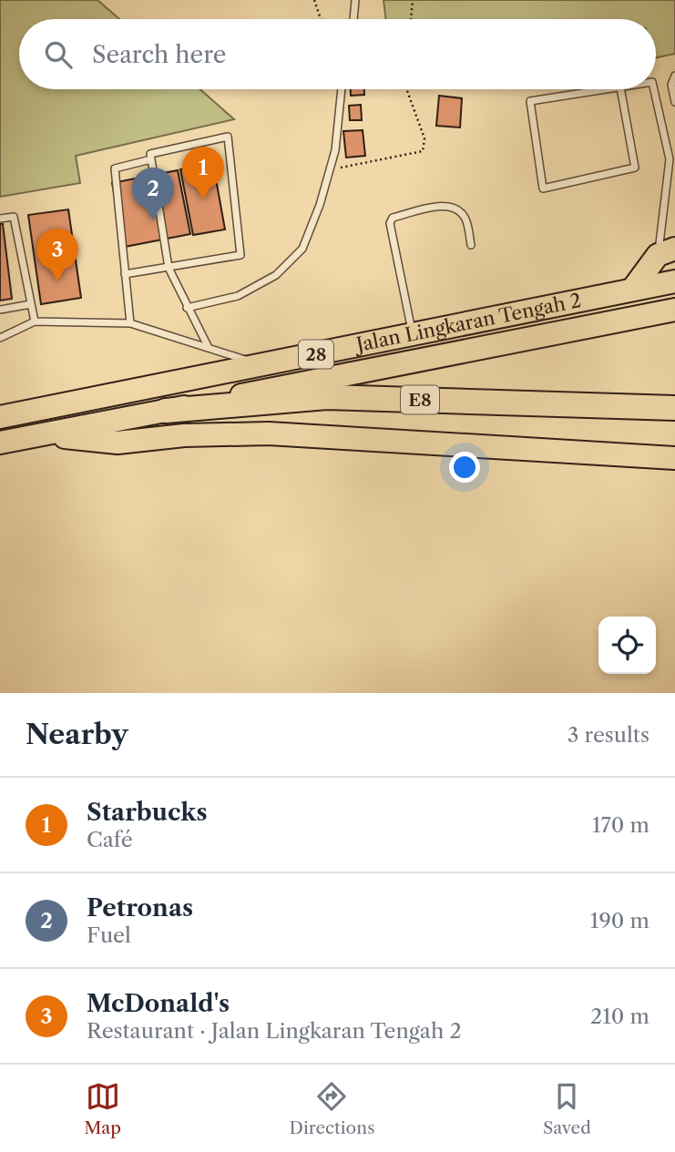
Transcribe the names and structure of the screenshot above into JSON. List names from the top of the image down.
{
  "streets": {
    "highway": ["Jalan Lingkaran Tengah 2", "28", "E8"]
  },
  "crossings": [
    ["Jalan Lingkaran Tengah 2", "E8"]
  ],
  "page": {
    "search": "Search here",
    "pins": ["1", "2", "3"],
    "heading": ["Nearby", "3 results"],
    "list": [
      {
        "mark": "1",
        "name": "Starbucks",
        "note": "Café",
        "value": "170 m"
      },
      {
        "mark": "2",
        "name": "Petronas",
        "note": "Fuel",
        "value": "190 m"
      },
      {
        "mark": "3",
        "name": "McDonald's",
        "note": "Restaurant · Jalan Lingkaran Tengah 2",
        "value": "210 m"
      }
    ],
    "nav": ["Map", "Directions", "Saved"]
  }
}
